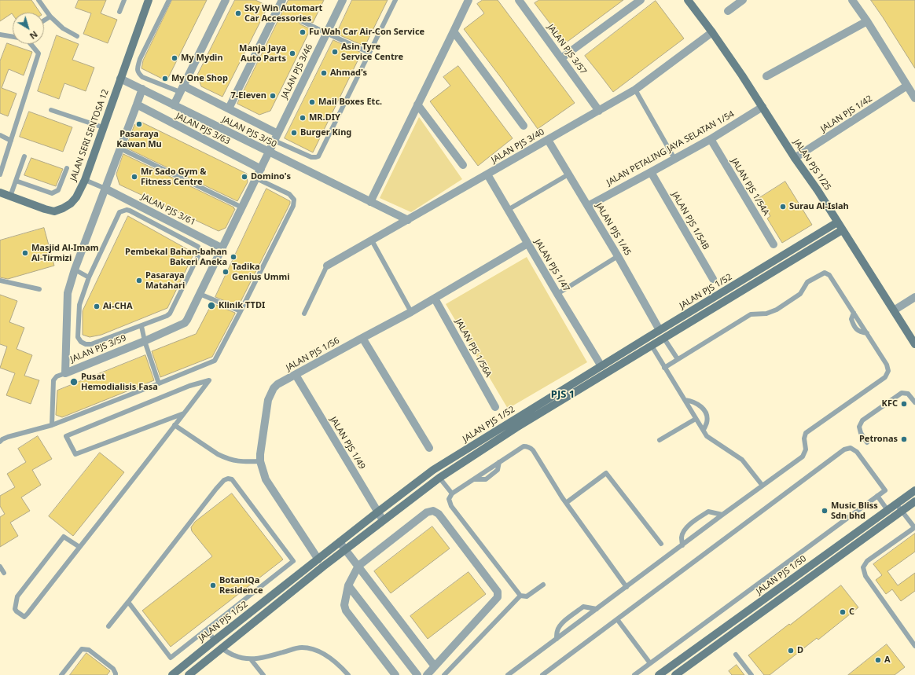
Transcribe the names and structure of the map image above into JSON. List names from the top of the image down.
{
  "streets": {
    "street": [
      "JALAN PJS 3/57",
      "JALAN PJS 3/46",
      "JALAN PJS 1/42",
      "JALAN PJS 3/63",
      "JALAN PJS 3/50",
      "JALAN SERI SENTOSA 12",
      "JALAN PJS 3/40",
      "JALAN PETALING JAYA SELATAN 1/54",
      "JALAN PJS 1/25",
      "JALAN PJS 1/54A",
      "JALAN PJS 3/61",
      "JALAN PJS 1/54B",
      "JALAN PJS 1/45",
      "JALAN PJS 1/47",
      "JALAN PJS 1/52",
      "JALAN PJS 1/56A",
      "JALAN PJS 3/59",
      "JALAN PJS 1/56",
      "JALAN PJS 1/49",
      "JALAN PJS 1/50"
    ]
  },
  "crossings": [
    ["JALAN PJS 3/57", "JALAN PJS 3/40"],
    ["JALAN PJS 3/46", "JALAN PJS 3/50"],
    ["JALAN PJS 3/46", "JALAN PJS 3/59"],
    ["JALAN PJS 1/42", "JALAN PJS 1/25"],
    ["JALAN PJS 3/63", "JALAN PJS 3/59"],
    ["JALAN PJS 3/50", "JALAN SERI SENTOSA 12"],
    ["JALAN PJS 3/50", "JALAN PJS 3/40"],
    ["JALAN PJS 3/50", "JALAN PJS 3/59"],
    ["JALAN PJS 3/40", "JALAN PJS 1/25"],
    ["JALAN PJS 3/40", "JALAN PJS 1/45"],
    ["JALAN PJS 3/40", "JALAN PJS 1/47"],
    ["JALAN PETALING JAYA SELATAN 1/54", "JALAN PJS 1/25"],
    ["JALAN PETALING JAYA SELATAN 1/54", "JALAN PJS 1/54A"],
    ["JALAN PETALING JAYA SELATAN 1/54", "JALAN PJS 1/54B"],
    ["JALAN PETALING JAYA SELATAN 1/54", "JALAN PJS 1/45"],
    ["JALAN PJS 1/25", "JALAN PJS 1/52"],
    ["JALAN PJS 3/61", "JALAN PJS 3/59"],
    ["JALAN PJS 1/45", "JALAN PJS 1/52"],
    ["JALAN PJS 1/47", "JALAN PJS 1/52"],
    ["JALAN PJS 1/47", "JALAN PJS 1/56"],
    ["JALAN PJS 1/52", "JALAN PJS 1/56"],
    ["JALAN PJS 1/52", "JALAN PJS 1/49"],
    ["JALAN PJS 1/56A", "JALAN PJS 1/56"],
    ["JALAN PJS 1/56", "JALAN PJS 1/49"]
  ],
  "districts": ["PJS 1"],
  "places": [
    "Sky Win Automart Car Accessories",
    "Fu Wah Car Air-Con Service",
    "Asin Tyre Service Centre",
    "Manja Jaya Auto Parts",
    "My Mydin",
    "Ahmad's",
    "My One Shop",
    "7-Eleven",
    "Mail Boxes Etc.",
    "MR.DIY",
    "Pasaraya Kawan Mu",
    "Burger King",
    "Mr Sado Gym & Fitness Centre",
    "Domino's",
    "Surau Al-Islah",
    "Masjid Al-Imam Al-Tirmizi",
    "Pembekal Bahan-bahan Bakeri Aneka",
    "Tadika Genius Ummi",
    "Pasaraya Matahari",
    "Klinik TTDI",
    "Ai-CHA",
    "Pusat Hemodialisis Fasa",
    "KFC",
    "Petronas",
    "Music Bliss Sdn bhd",
    "BotaniQa Residence",
    "C",
    "D",
    "A"
  ],
  "north": "bottom right"
}
